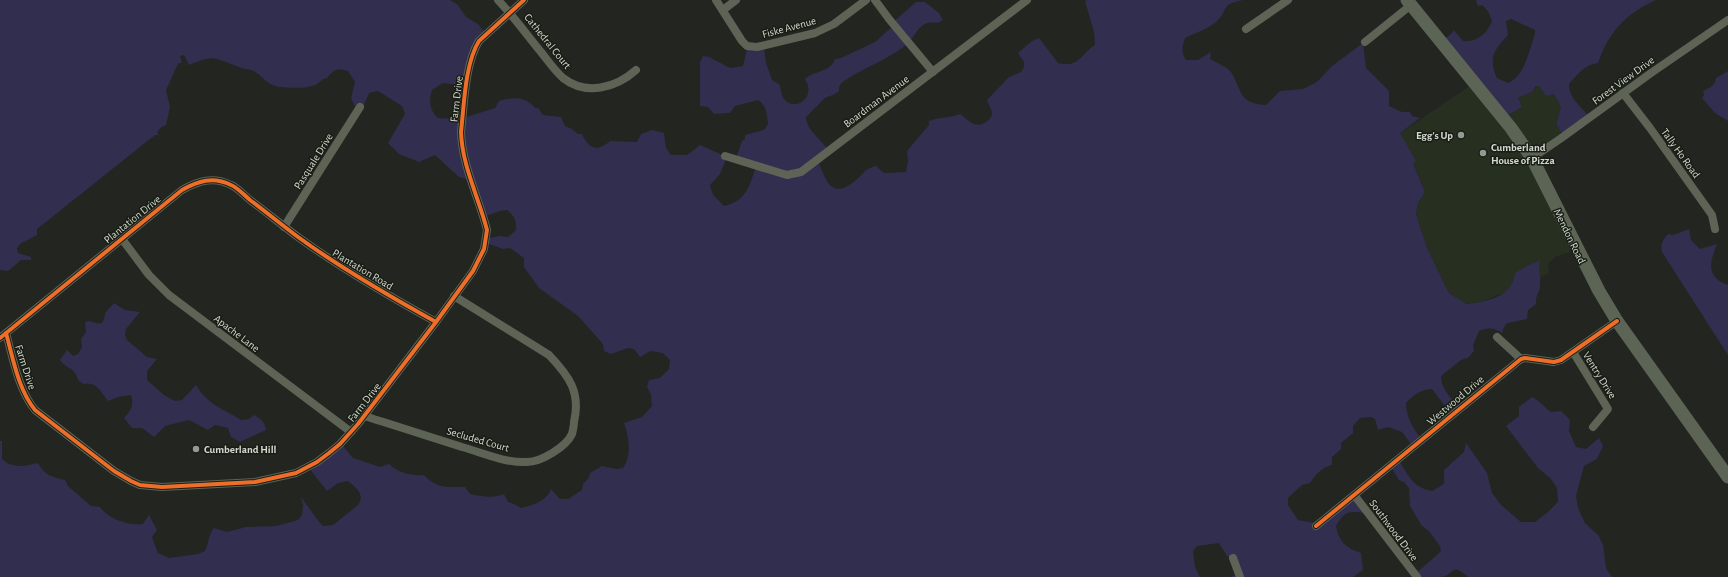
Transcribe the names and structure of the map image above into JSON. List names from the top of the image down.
{
  "streets": {
    "main road": ["Mendon Road"],
    "street": [
      "Fiske Avenue",
      "Cathedral Court",
      "Forest View Drive",
      "Farm Drive",
      "Boardman Avenue",
      "Tally Ho Road",
      "Pasquale Drive",
      "Plantation Drive",
      "Plantation Road",
      "Apache Lane",
      "Ventry Drive",
      "Westwood Drive",
      "Secluded Court",
      "Southwood Drive"
    ]
  },
  "crossings": [
    ["Cathedral Court", "Farm Drive"],
    ["Forest View Drive", "Tally Ho Road"],
    ["Forest View Drive", "Mendon Road"],
    ["Farm Drive", "Plantation Drive"],
    ["Farm Drive", "Plantation Road"],
    ["Farm Drive", "Apache Lane"],
    ["Farm Drive", "Secluded Court"],
    ["Pasquale Drive", "Plantation Drive"],
    ["Pasquale Drive", "Plantation Road"],
    ["Plantation Drive", "Plantation Road"],
    ["Plantation Drive", "Apache Lane"],
    ["Westwood Drive", "Southwood Drive"]
  ],
  "places": ["Egg's Up", "Cumberland House of Pizza", "Cumberland Hill"]
}
